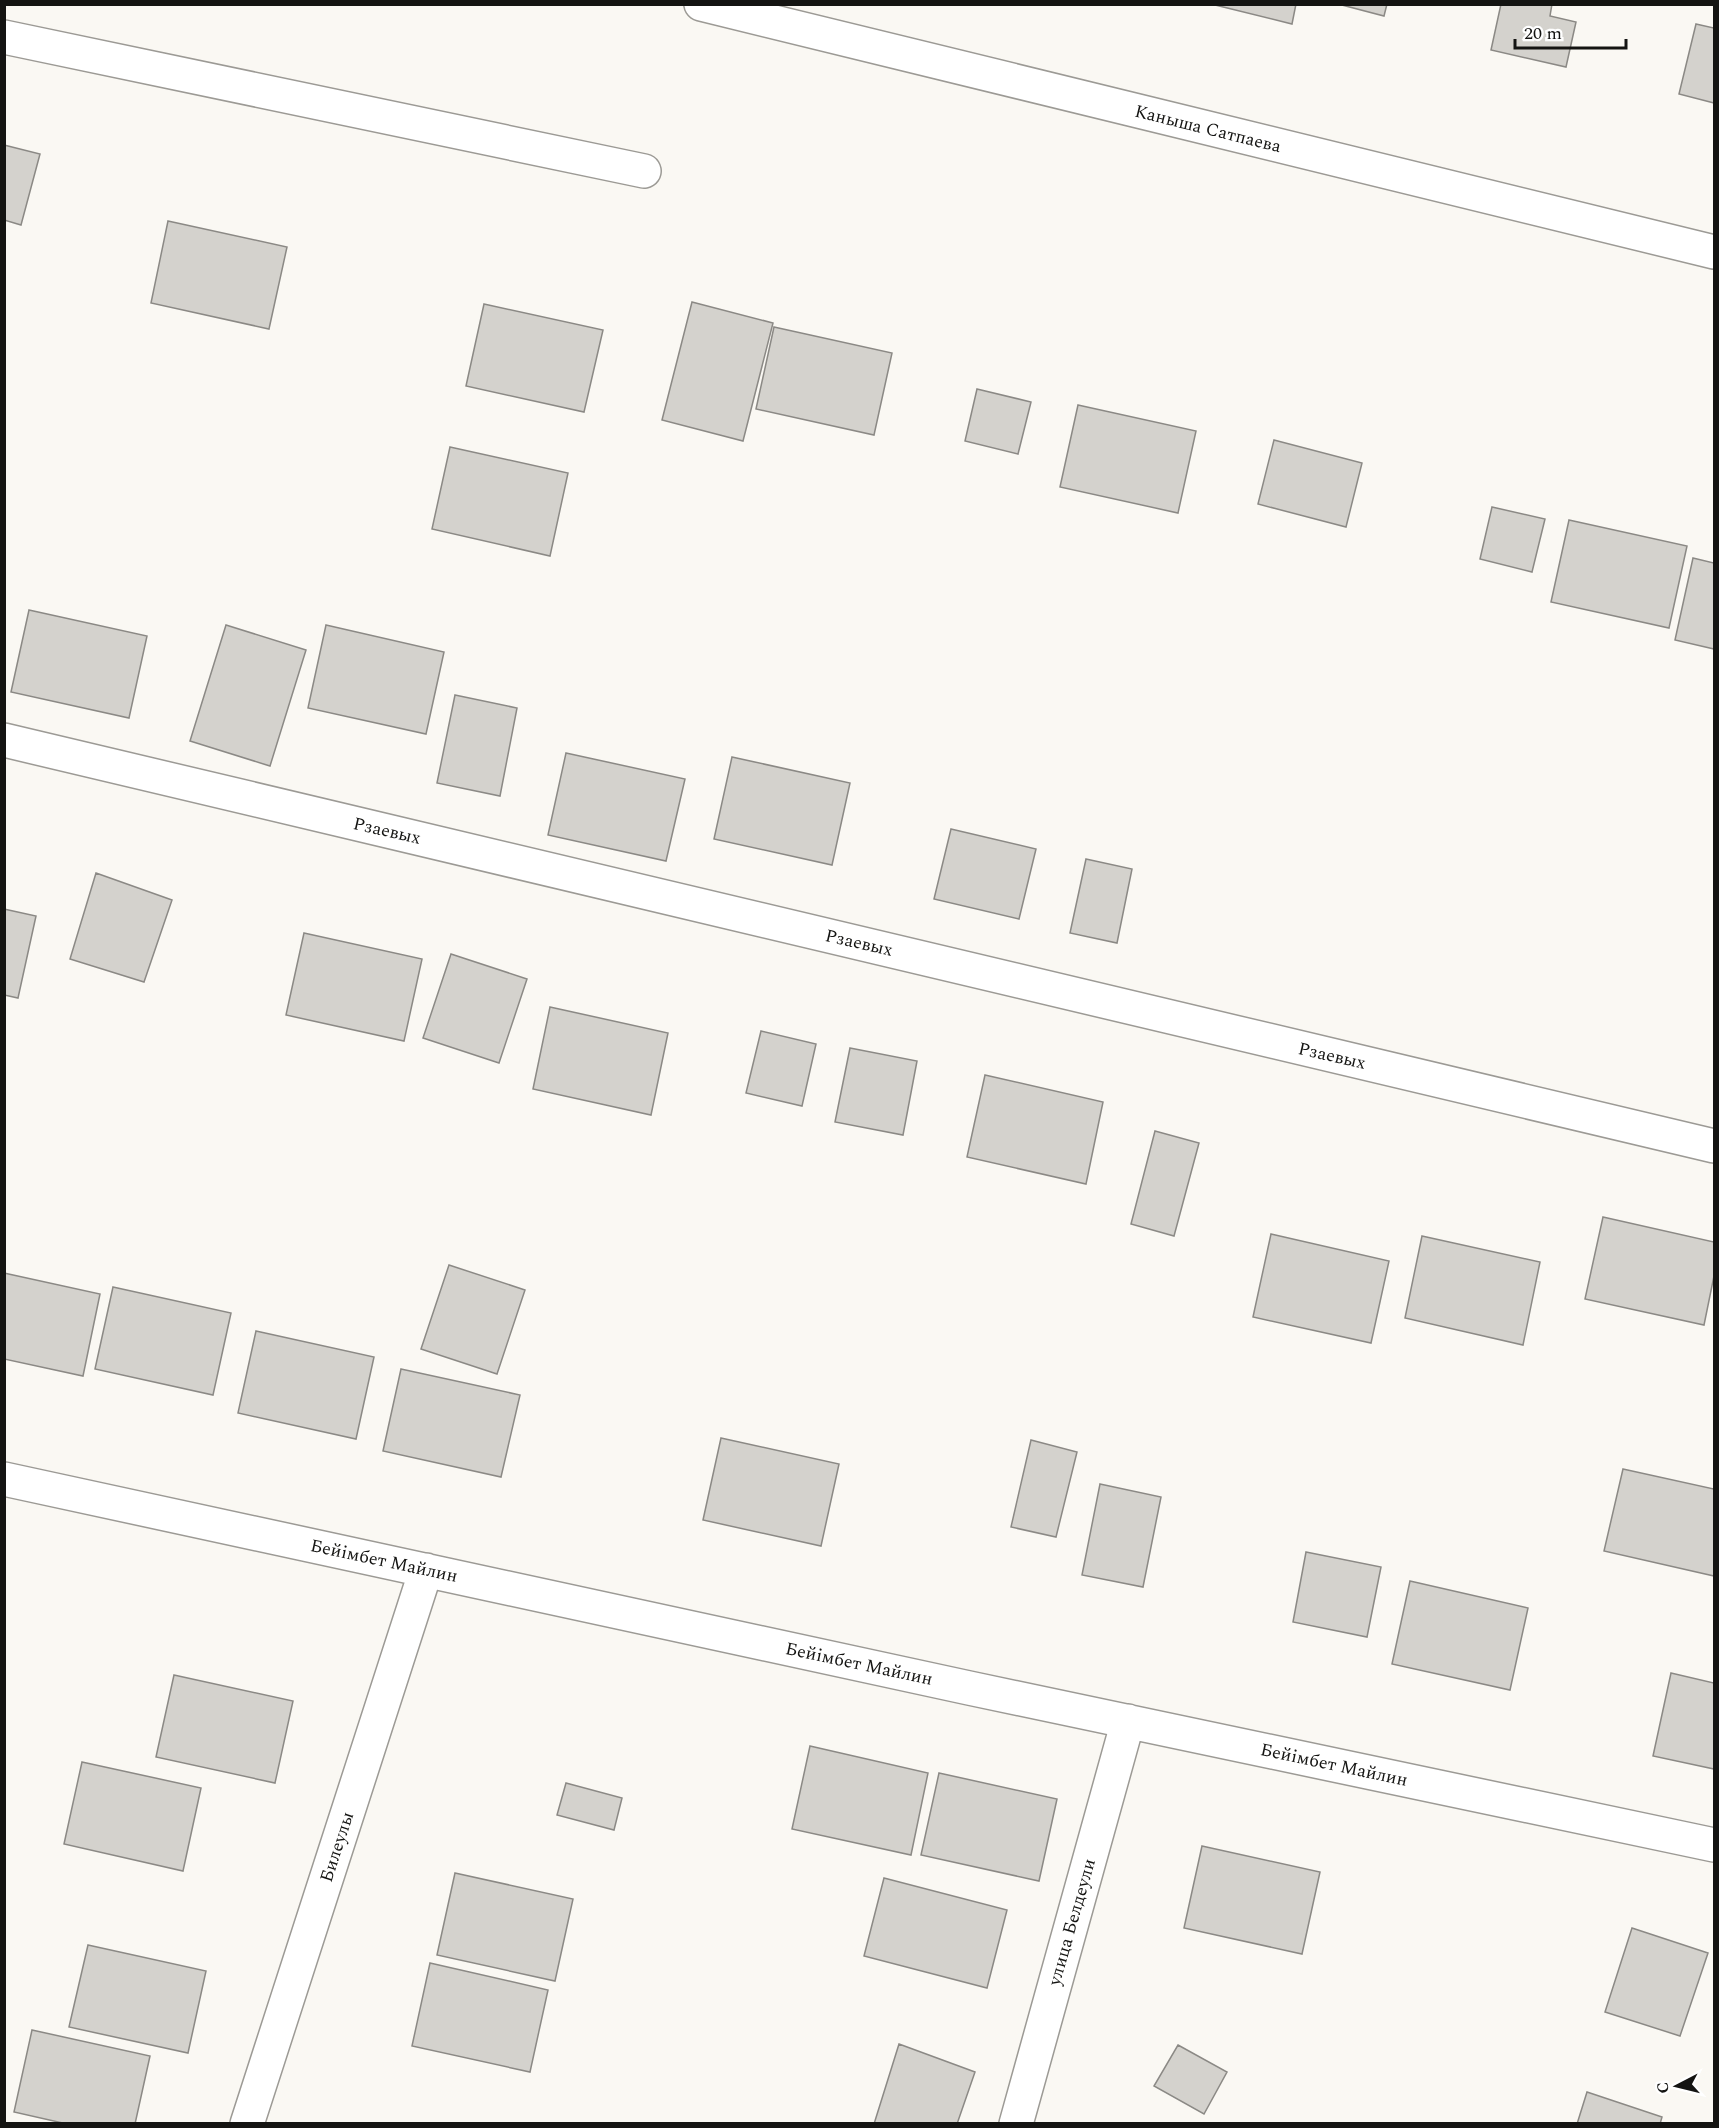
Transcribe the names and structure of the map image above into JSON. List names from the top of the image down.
{
  "streets": {
    "street": [
      "Каныша Сатпаева",
      "Рзаевых",
      "Бейімбет Майлин",
      "Билеулы",
      "улица Белдеули"
    ]
  },
  "crossings": [
    ["Бейімбет Майлин", "Билеулы"],
    ["Бейімбет Майлин", "улица Белдеули"]
  ],
  "scale_bar": "20 m",
  "north": "left"
}
